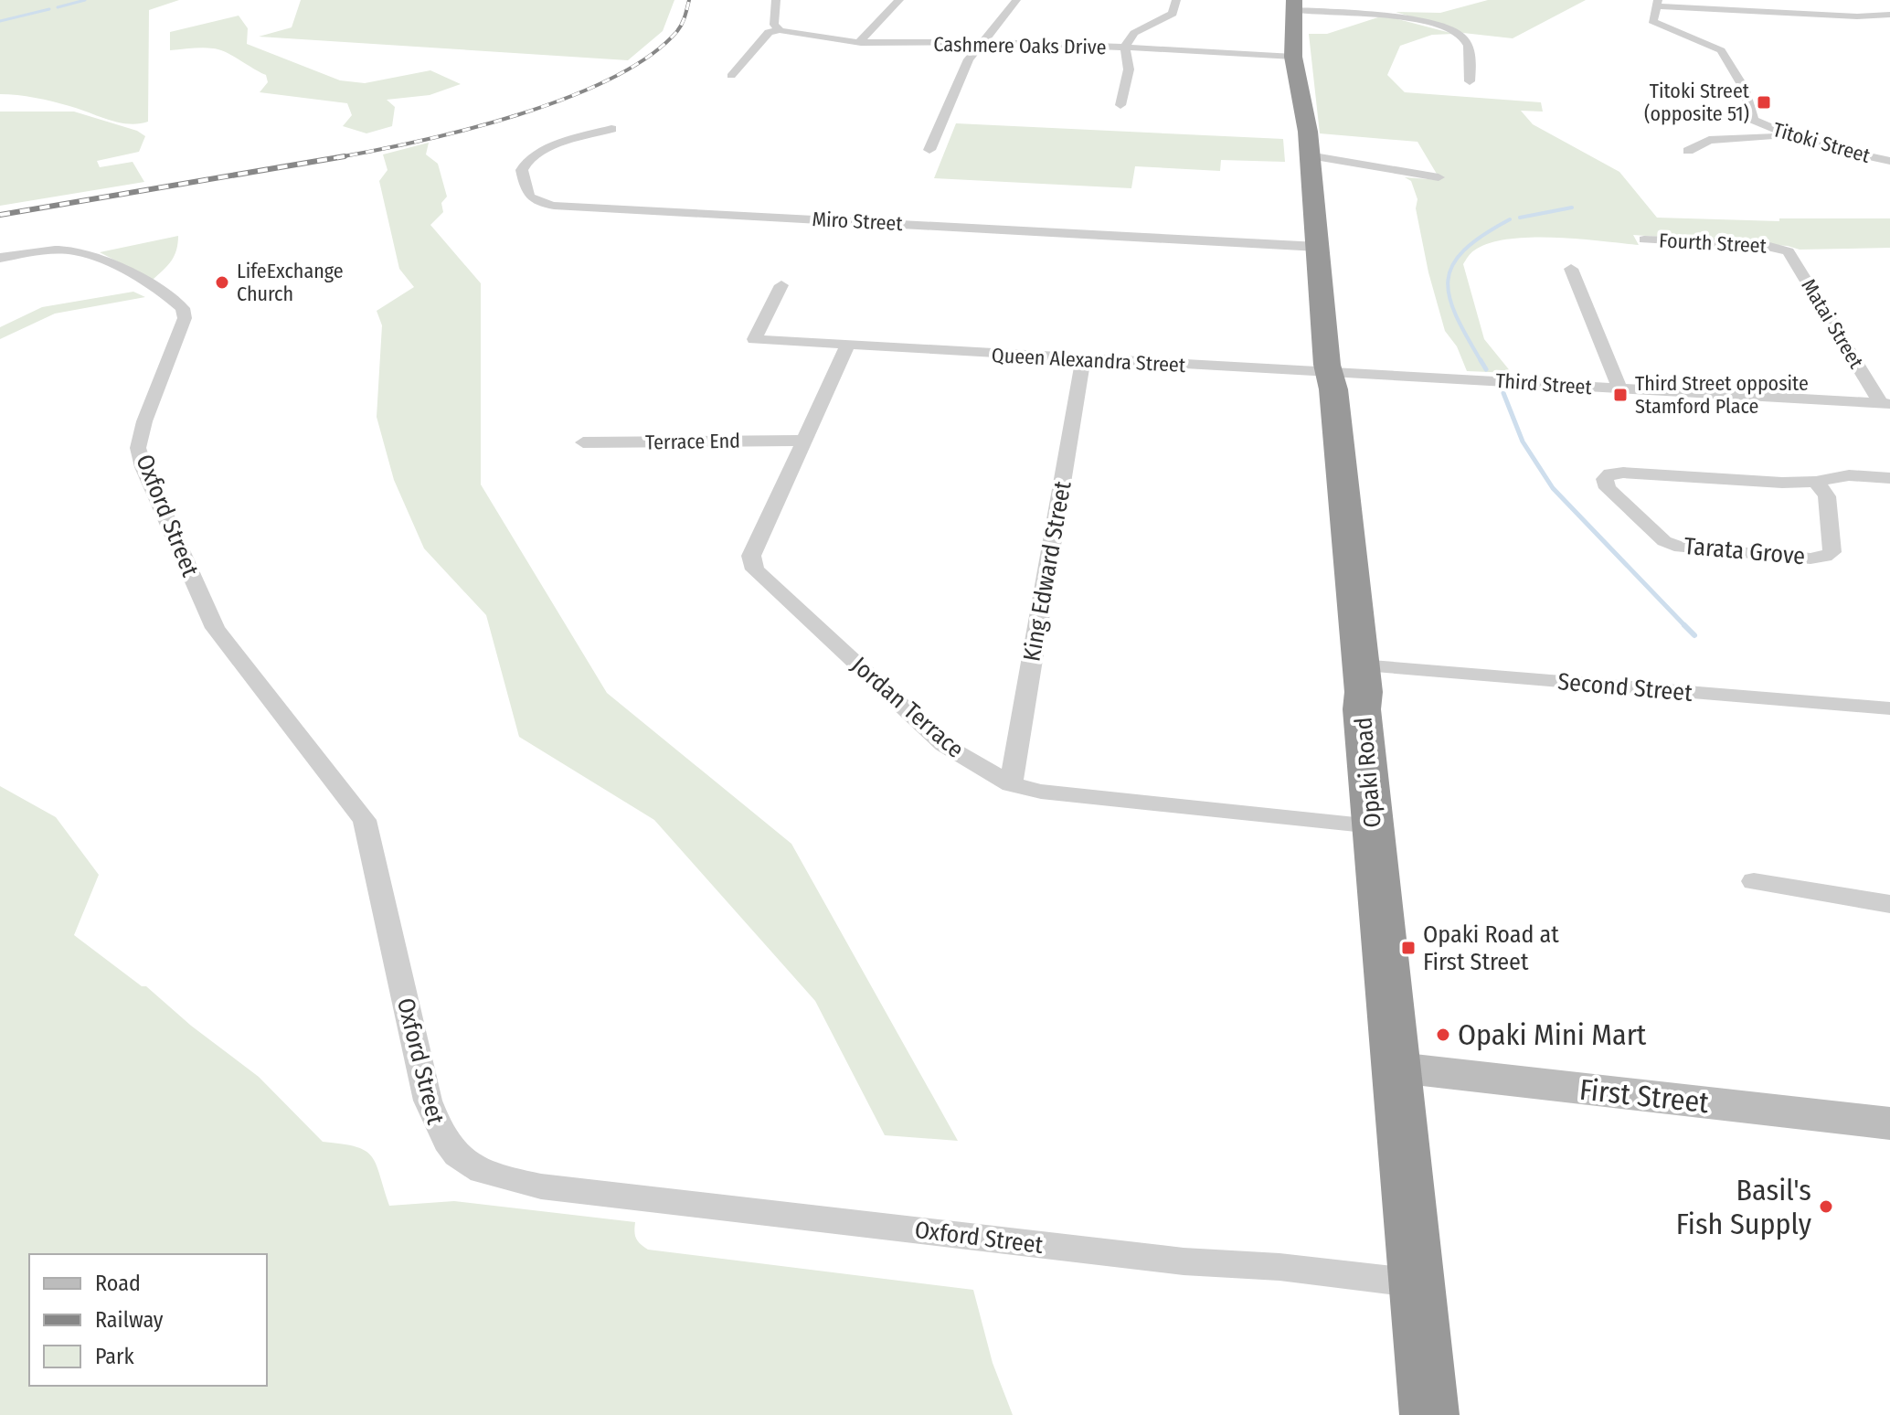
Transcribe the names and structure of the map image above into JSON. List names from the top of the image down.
{
  "streets": {
    "highway": ["Opaki Road"],
    "street": [
      "Cashmere Oaks Drive",
      "Titoki Street",
      "Miro Street",
      "Fourth Street",
      "Matai Street",
      "Queen Alexandra Street",
      "Third Street",
      "Terrace End",
      "Oxford Street",
      "Tarata Grove",
      "King Edward Street",
      "Second Street",
      "Jordan Terrace",
      "First Street"
    ]
  },
  "crossings": [
    ["Cashmere Oaks Drive", "Opaki Road"],
    ["Miro Street", "Opaki Road"],
    ["Fourth Street", "Matai Street"],
    ["Matai Street", "Third Street"],
    ["Queen Alexandra Street", "Third Street"],
    ["Queen Alexandra Street", "King Edward Street"],
    ["Queen Alexandra Street", "Jordan Terrace"],
    ["Queen Alexandra Street", "Opaki Road"],
    ["Third Street", "Opaki Road"],
    ["Terrace End", "Jordan Terrace"],
    ["Oxford Street", "Opaki Road"],
    ["King Edward Street", "Jordan Terrace"],
    ["Second Street", "Opaki Road"],
    ["Jordan Terrace", "Opaki Road"],
    ["Opaki Road", "First Street"]
  ],
  "places": {
    "transit": ["Titoki Street (opposite 51)", "Third Street opposite Stamford Place", "Opaki Road at First Street"],
    "other": ["LifeExchange Church", "Opaki Mini Mart", "Basil's Fish Supply"]
  },
  "legend": ["Road", "Railway", "Park"]
}
